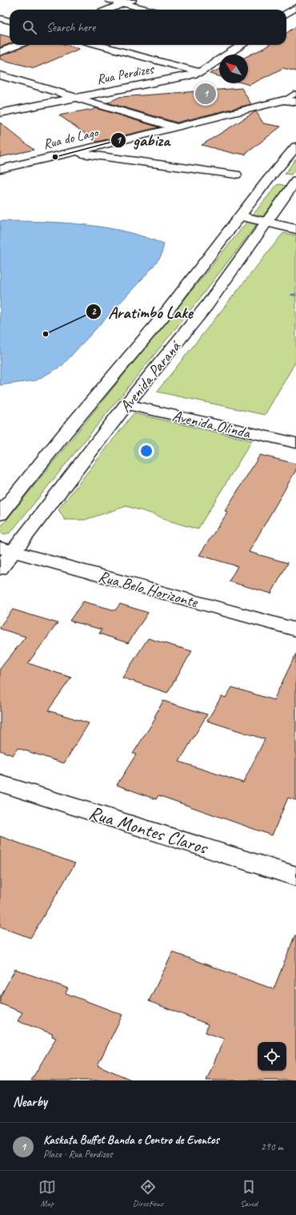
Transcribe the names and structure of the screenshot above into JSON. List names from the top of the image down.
{
  "streets": {
    "street": [
      "Rua Perdizes",
      "Rua do Lago",
      "Avenida Paraná",
      "Avenida Olinda",
      "Rua Belo Horizonte",
      "Rua Montes Claros"
    ]
  },
  "crossings": [
    ["Avenida Paraná", "Avenida Olinda"],
    ["Avenida Paraná", "Rua Belo Horizonte"]
  ],
  "places": ["gabiza", "Aratimbo Lake"],
  "north": "top left",
  "page": {
    "search": "Search here",
    "pins": "1",
    "heading": "Nearby",
    "list": [
      {
        "mark": "1",
        "name": "Kaskata Buffet Banda e Centro de Eventos",
        "note": "Place · Rua Perdizes",
        "value": "290 m"
      }
    ],
    "nav": ["Map", "Directions", "Saved"]
  }
}
